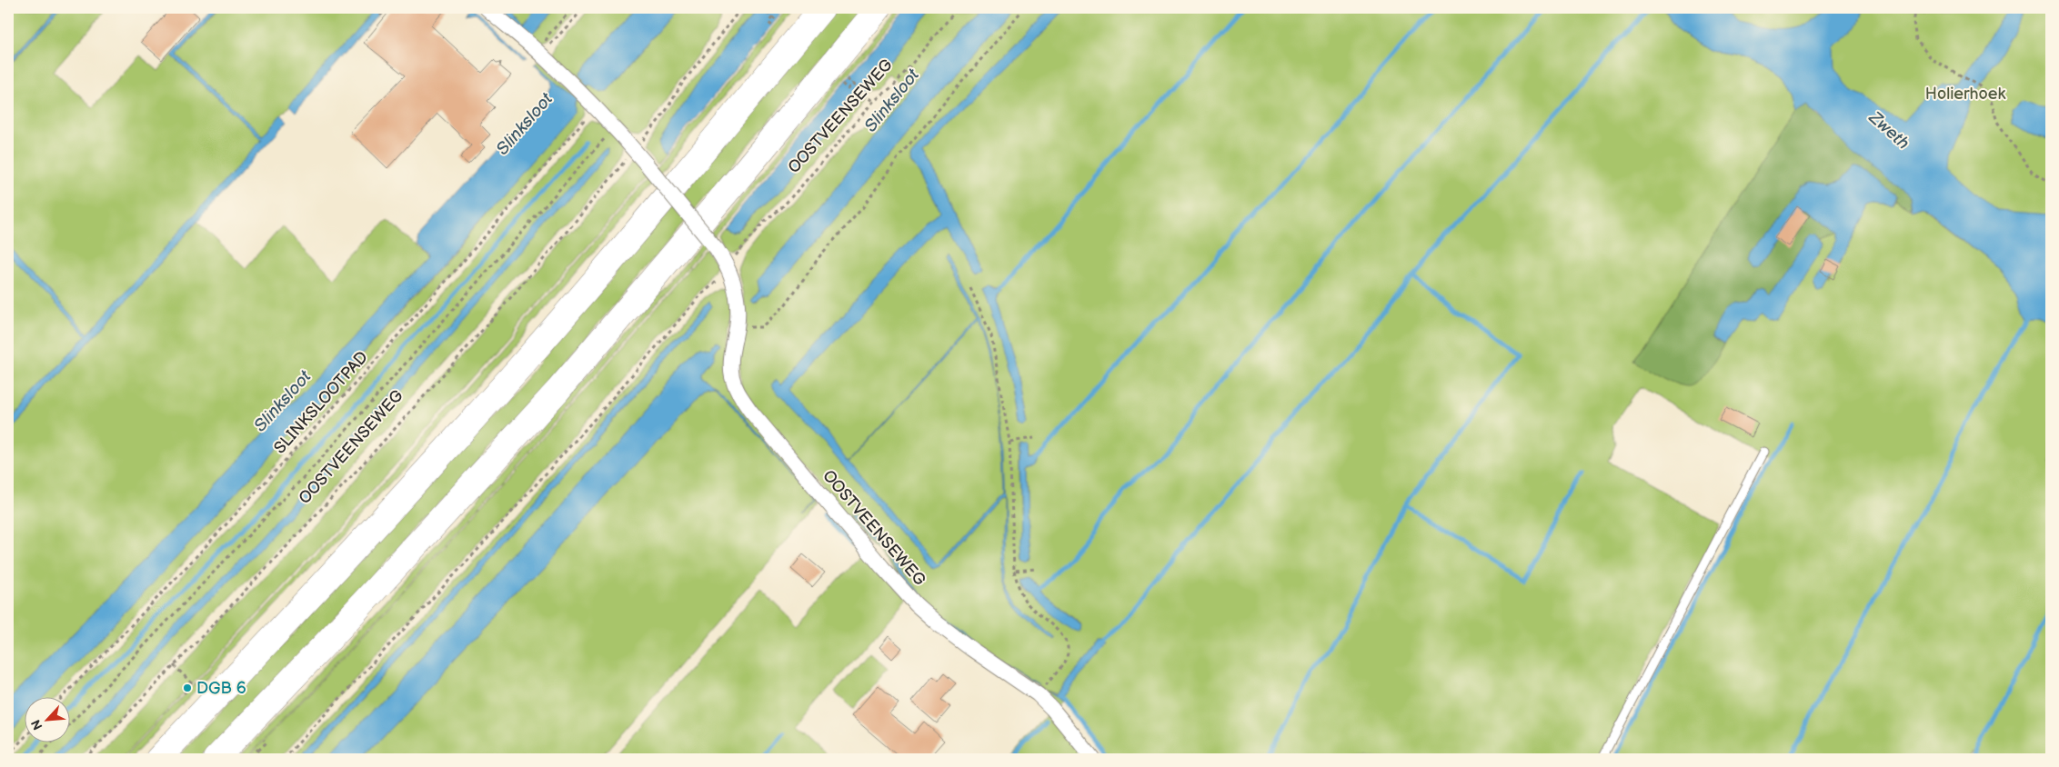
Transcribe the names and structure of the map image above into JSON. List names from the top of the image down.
{
  "streets": {
    "street": ["OOSTVEENSEWEG"],
    "path": ["SLINKSLOOTPAD"]
  },
  "crossings": [
    ["OOSTVEENSEWEG", "SLINKSLOOTPAD"]
  ],
  "water": ["Slinksloot", "Zweth"],
  "parks": ["Holierhoek"],
  "places": ["DGB 6"],
  "north": "bottom left"
}
